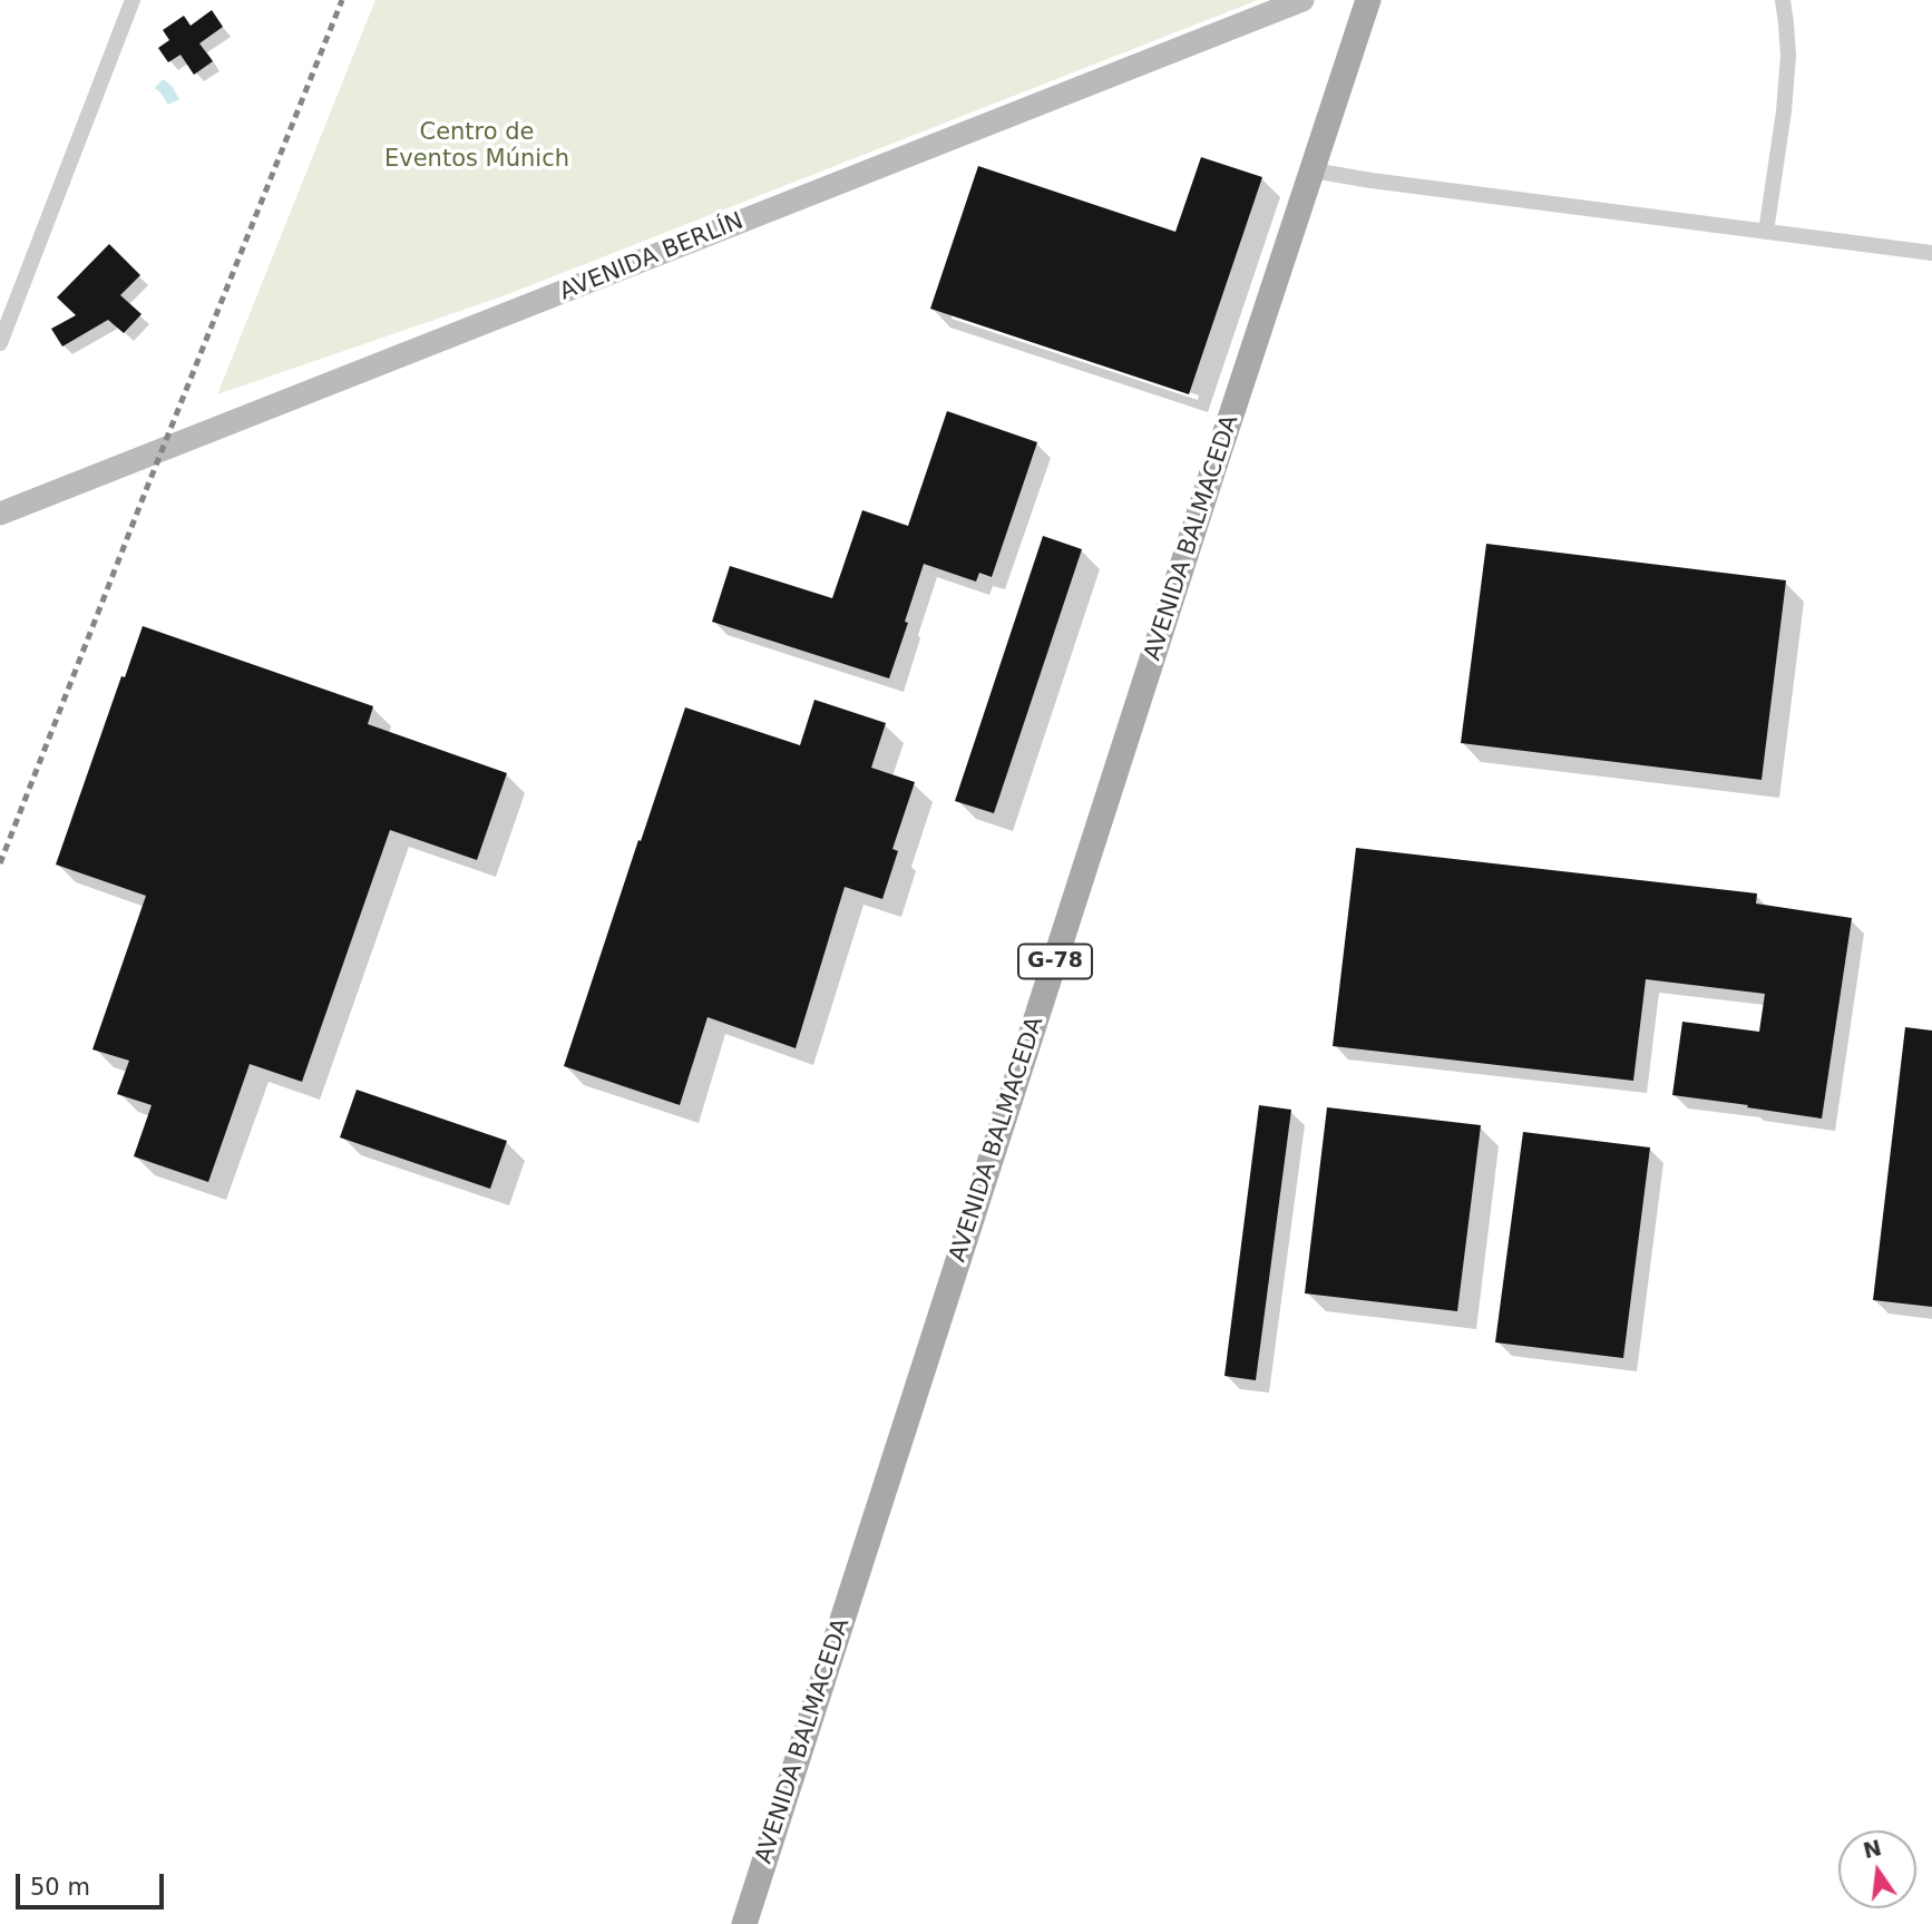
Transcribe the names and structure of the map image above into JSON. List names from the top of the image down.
{
  "streets": {
    "main road": ["AVENIDA BALMACEDA", "G-78"],
    "street": ["AVENIDA BERLÍN"]
  },
  "parks": ["Centro de Eventos Múnich"],
  "scale_bar": "50 m",
  "north": "top"
}
